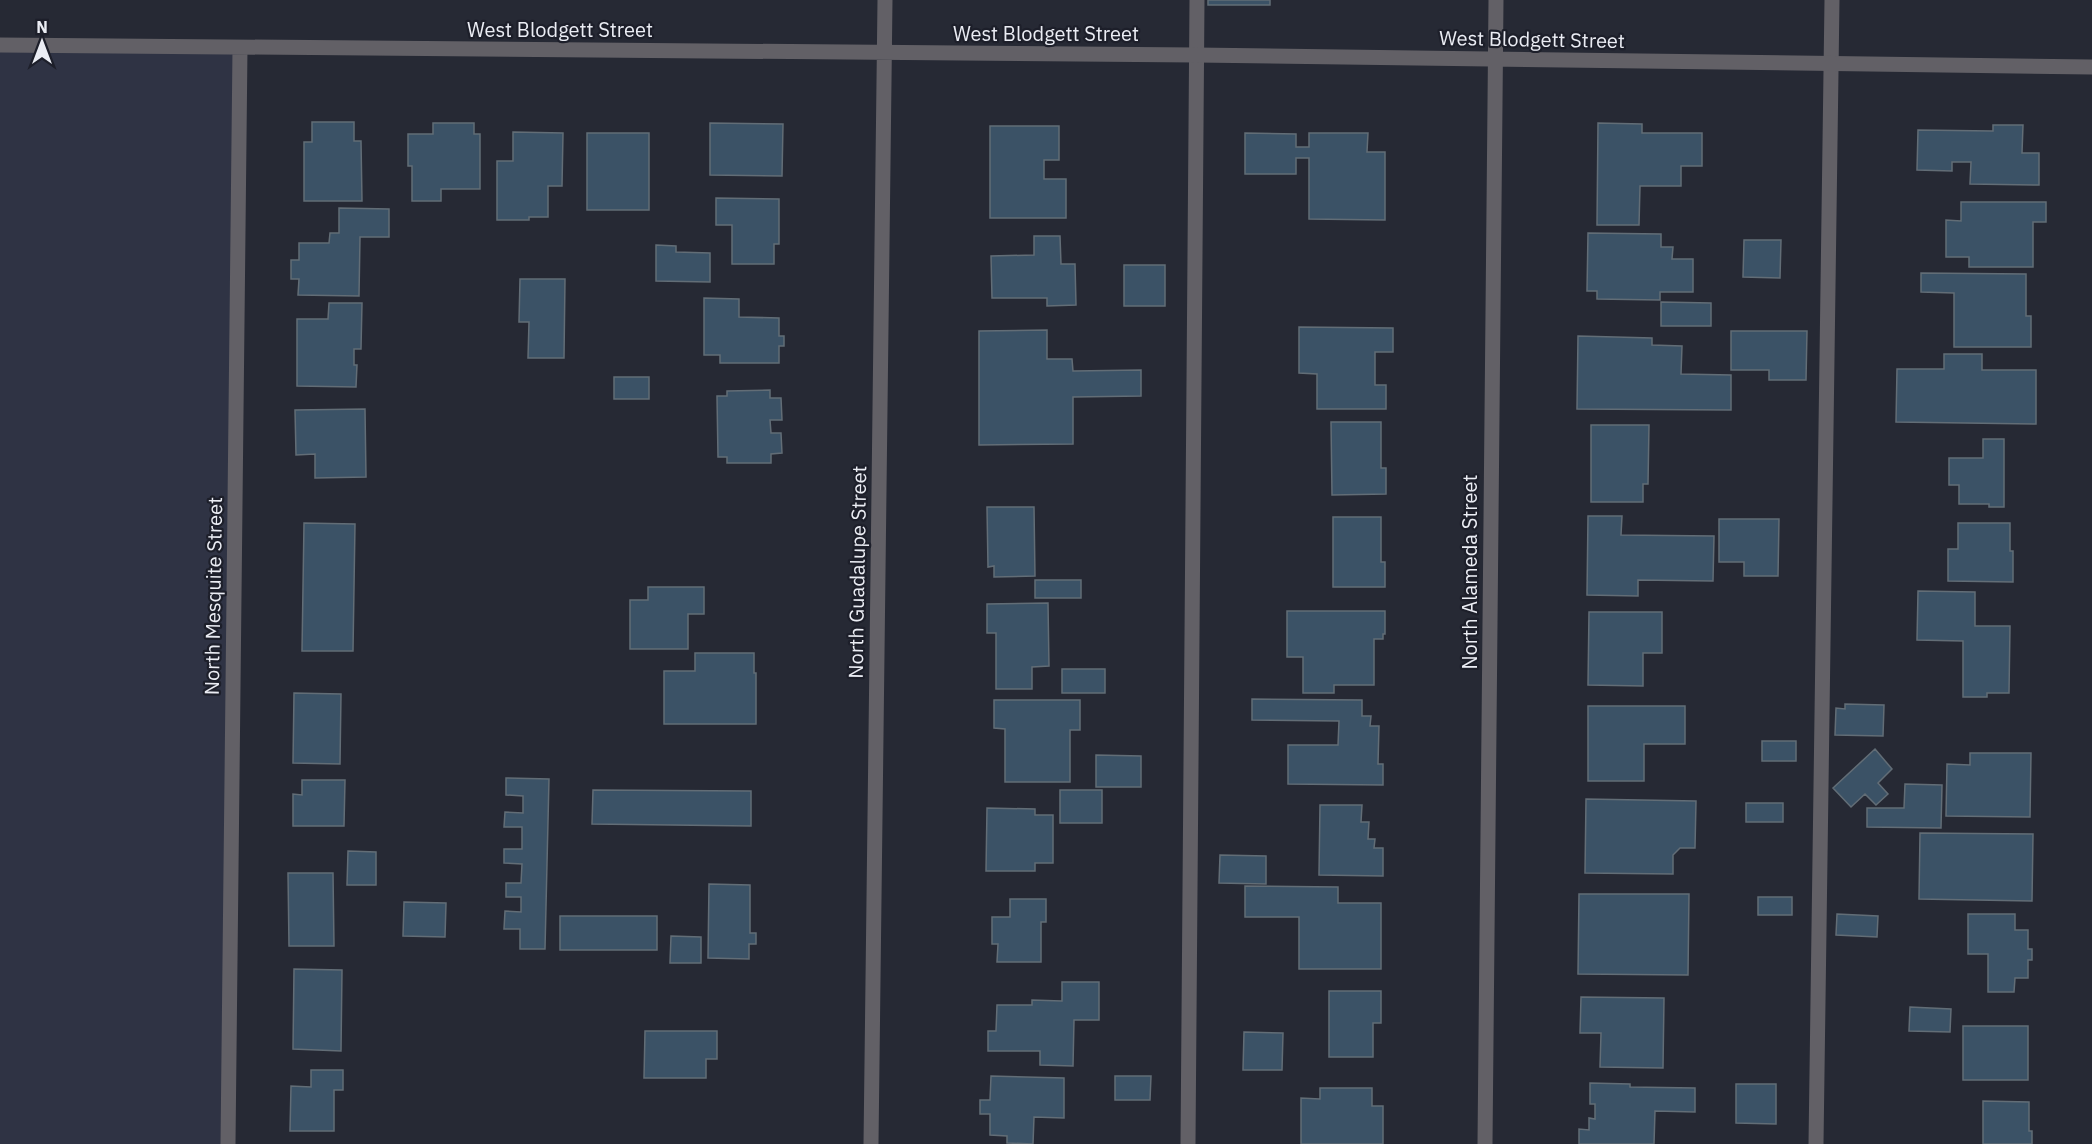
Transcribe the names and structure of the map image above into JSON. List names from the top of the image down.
{
  "streets": {
    "street": [
      "West Blodgett Street",
      "North Guadalupe Street",
      "North Alameda Street",
      "North Mesquite Street"
    ]
  },
  "crossings": [
    ["West Blodgett Street", "North Guadalupe Street"],
    ["West Blodgett Street", "North Alameda Street"],
    ["West Blodgett Street", "North Mesquite Street"]
  ],
  "north": "top"
}
